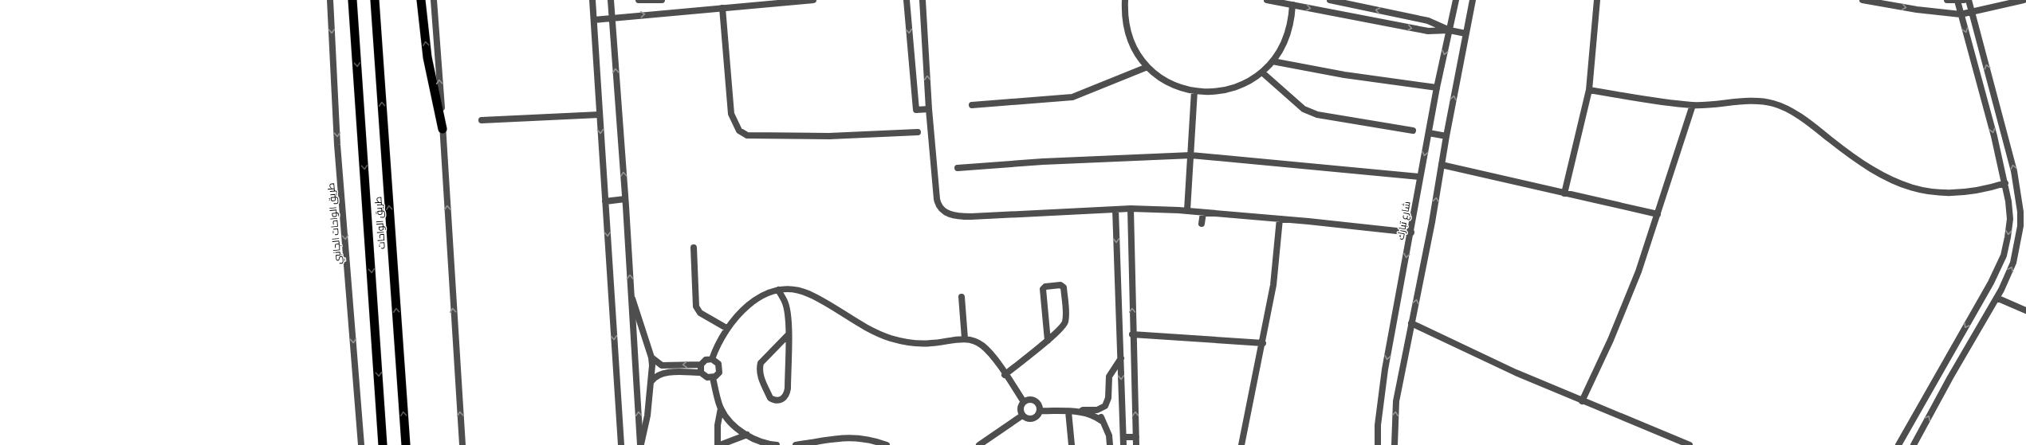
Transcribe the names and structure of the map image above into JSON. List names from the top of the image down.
{
  "streets": {
    "highway": ["طريق الواحات"],
    "street": ["شارع تبارك", "طريق الواحات الجانبي"]
  },
  "one_way": ["طريق الواحات الجانبي"]
}
